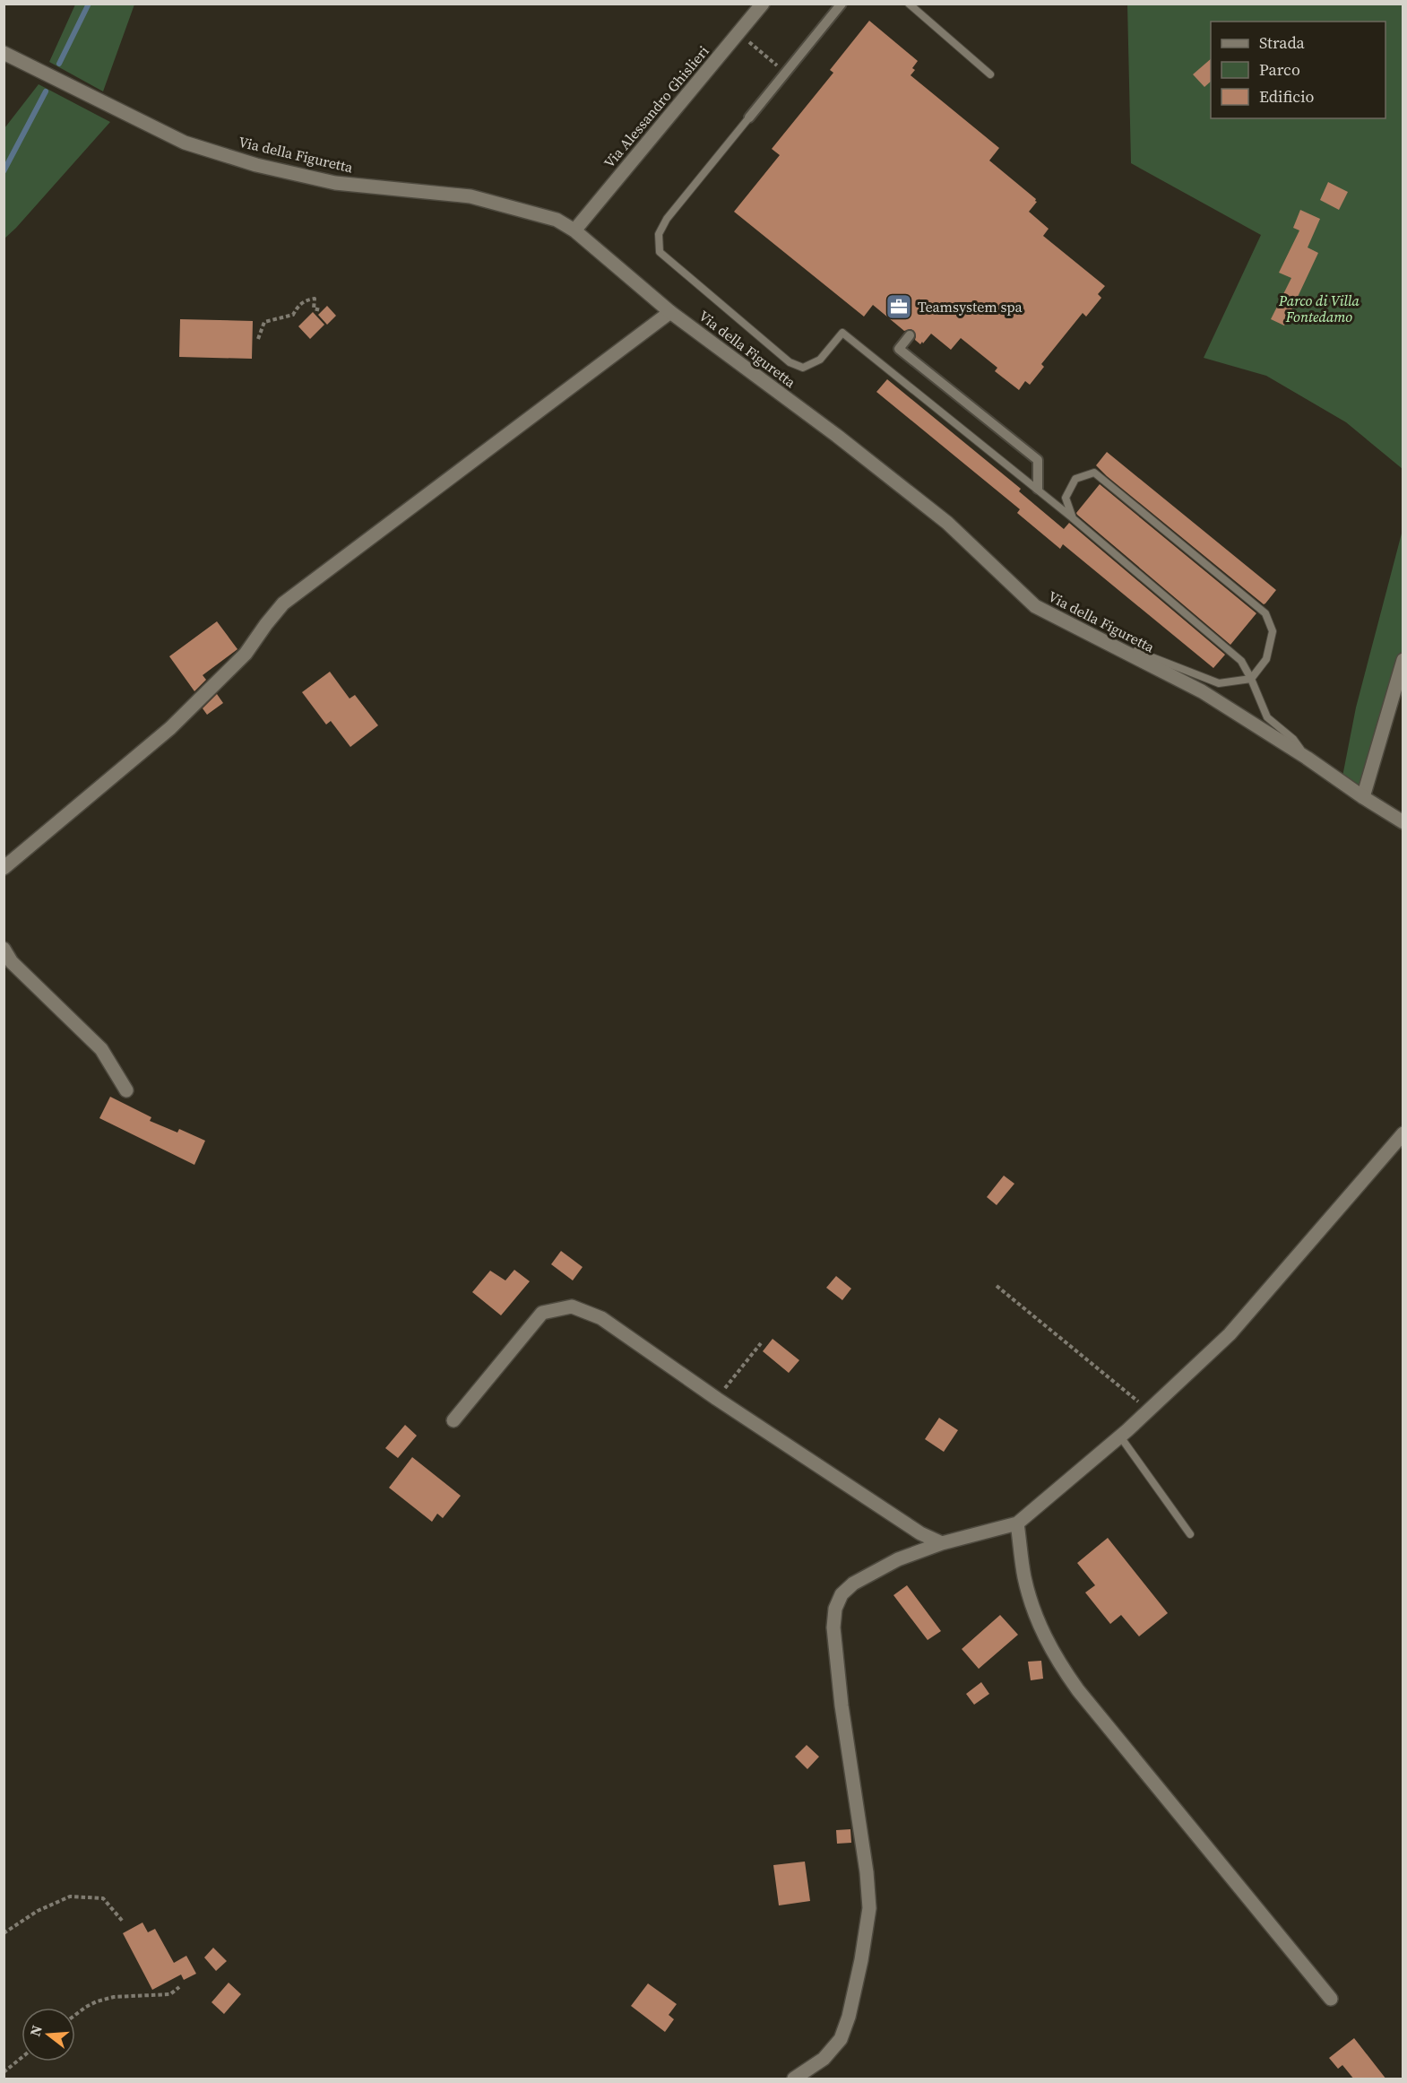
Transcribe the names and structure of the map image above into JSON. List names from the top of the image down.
{
  "streets": {
    "street": ["Via Alessandro Ghislieri", "Via della Figuretta"]
  },
  "crossings": [
    ["Via Alessandro Ghislieri", "Via della Figuretta"]
  ],
  "parks": ["Parco di Villa Fontedamo"],
  "places": {
    "office": ["Teamsystem spa"]
  },
  "legend": ["Strada", "Parco", "Edificio"],
  "north": "left"
}
